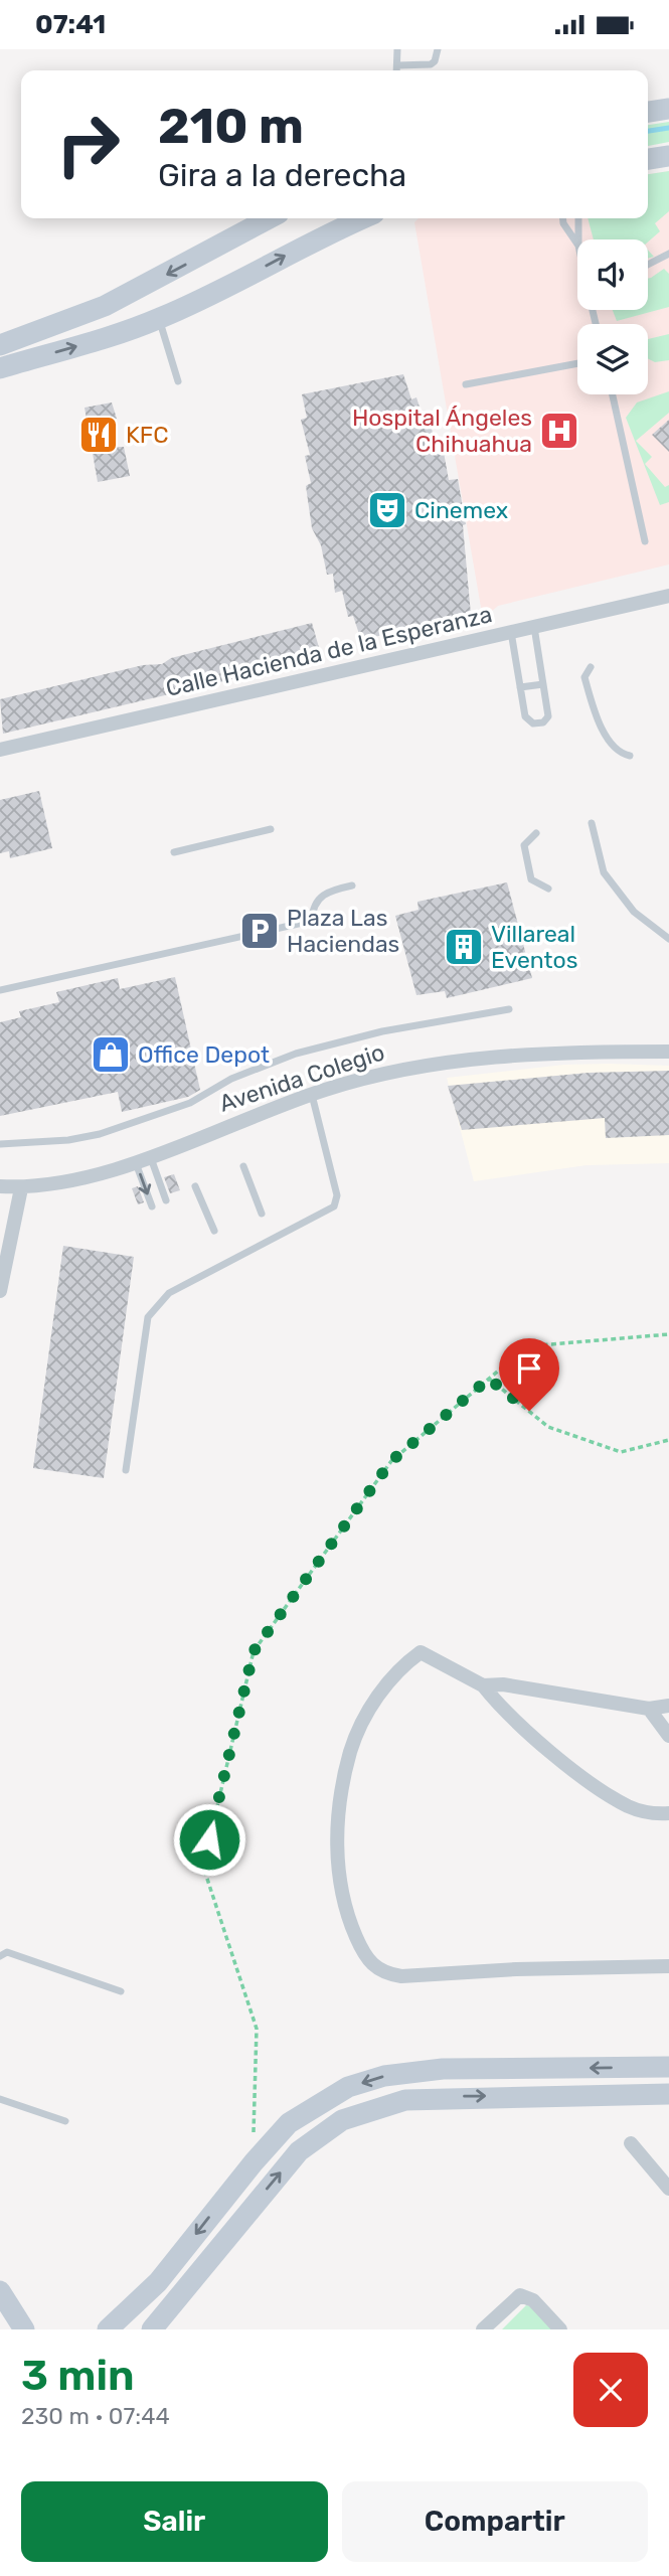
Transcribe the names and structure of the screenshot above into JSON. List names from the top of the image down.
{
  "streets": {
    "street": ["Calle Hacienda de la Esperanza", "Avenida Colegio"]
  },
  "places": {
    "hospital": ["Hospital Ángeles Chihuahua"],
    "restaurant": ["KFC"],
    "theatre": ["Cinemex"],
    "parking": ["Plaza Las Haciendas"],
    "building": ["Villareal Eventos"],
    "shop": ["Office Depot"]
  },
  "page": {
    "status": "07:41",
    "turn": ["210 m", "Gira a la derecha"],
    "heading": ["3 min", "230 m · 07:44"],
    "buttons": ["Salir", "Compartir"]
  }
}
